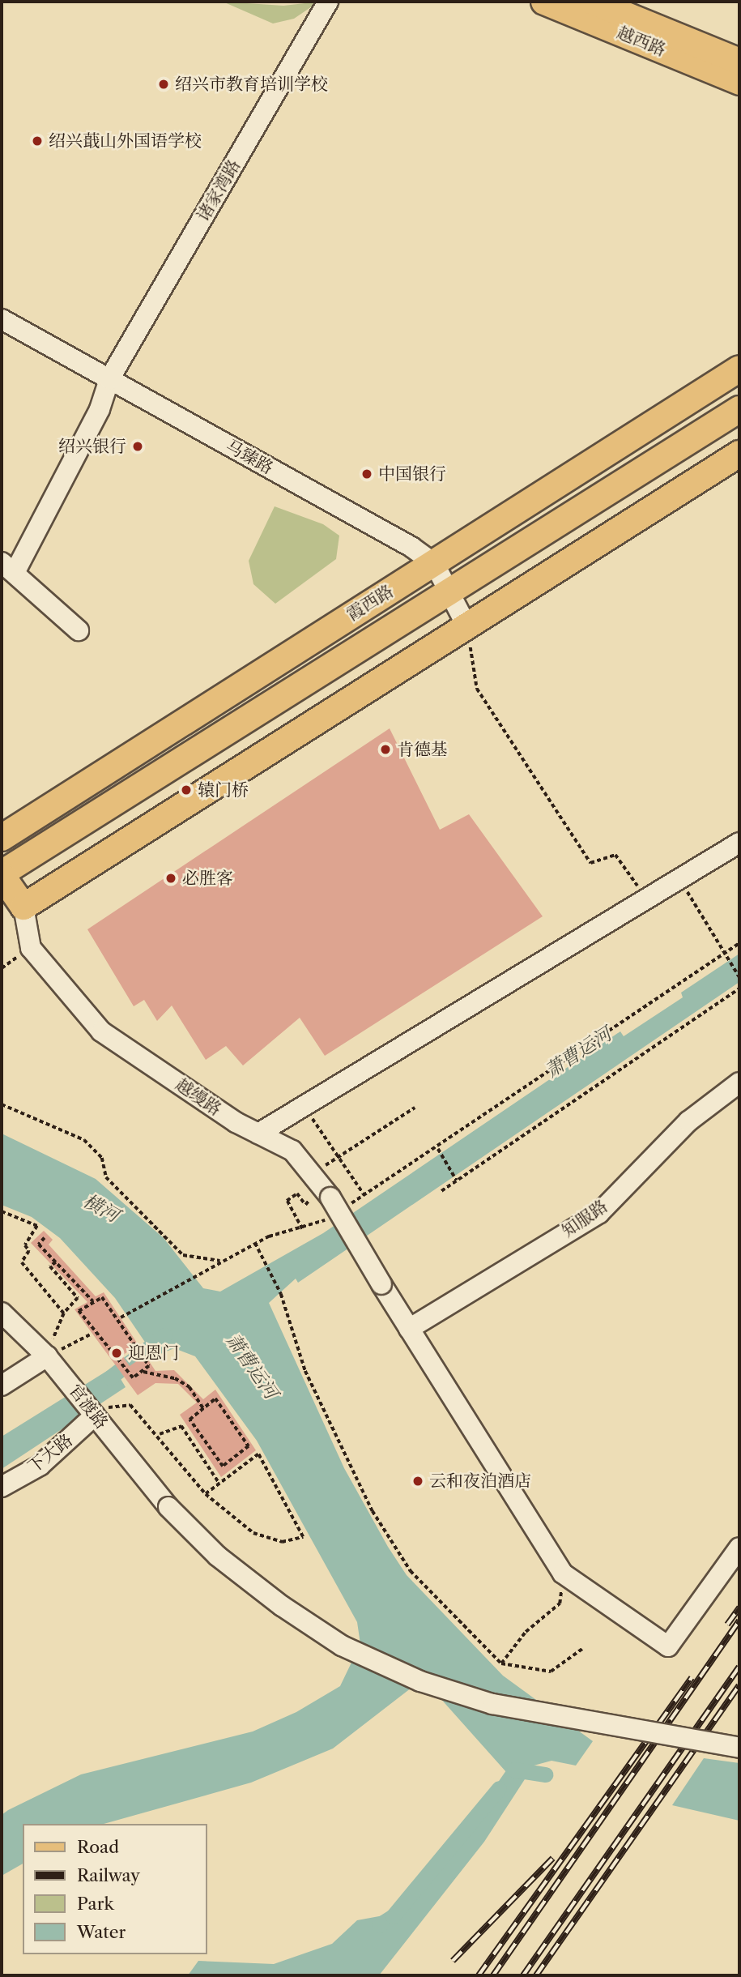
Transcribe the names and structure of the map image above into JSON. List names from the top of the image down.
{
  "streets": {
    "main road": ["越西路", "霞西路"],
    "street": [
      "诸家湾路",
      "马臻路",
      "越缦路",
      "知服路",
      "官渡路",
      "下大路"
    ]
  },
  "crossings": [
    ["诸家湾路", "马臻路"],
    ["马臻路", "霞西路"],
    ["越缦路", "知服路"],
    ["官渡路", "下大路"]
  ],
  "water": ["萧曹运河", "横河"],
  "places": [
    "绍兴市教育培训学校",
    "绍兴蕺山外国语学校",
    "绍兴银行",
    "中国银行",
    "肯德基",
    "辕门桥",
    "必胜客",
    "迎恩门",
    "云和夜泊酒店"
  ],
  "legend": [
    "Road",
    "Railway",
    "Park",
    "Water"
  ]
}
